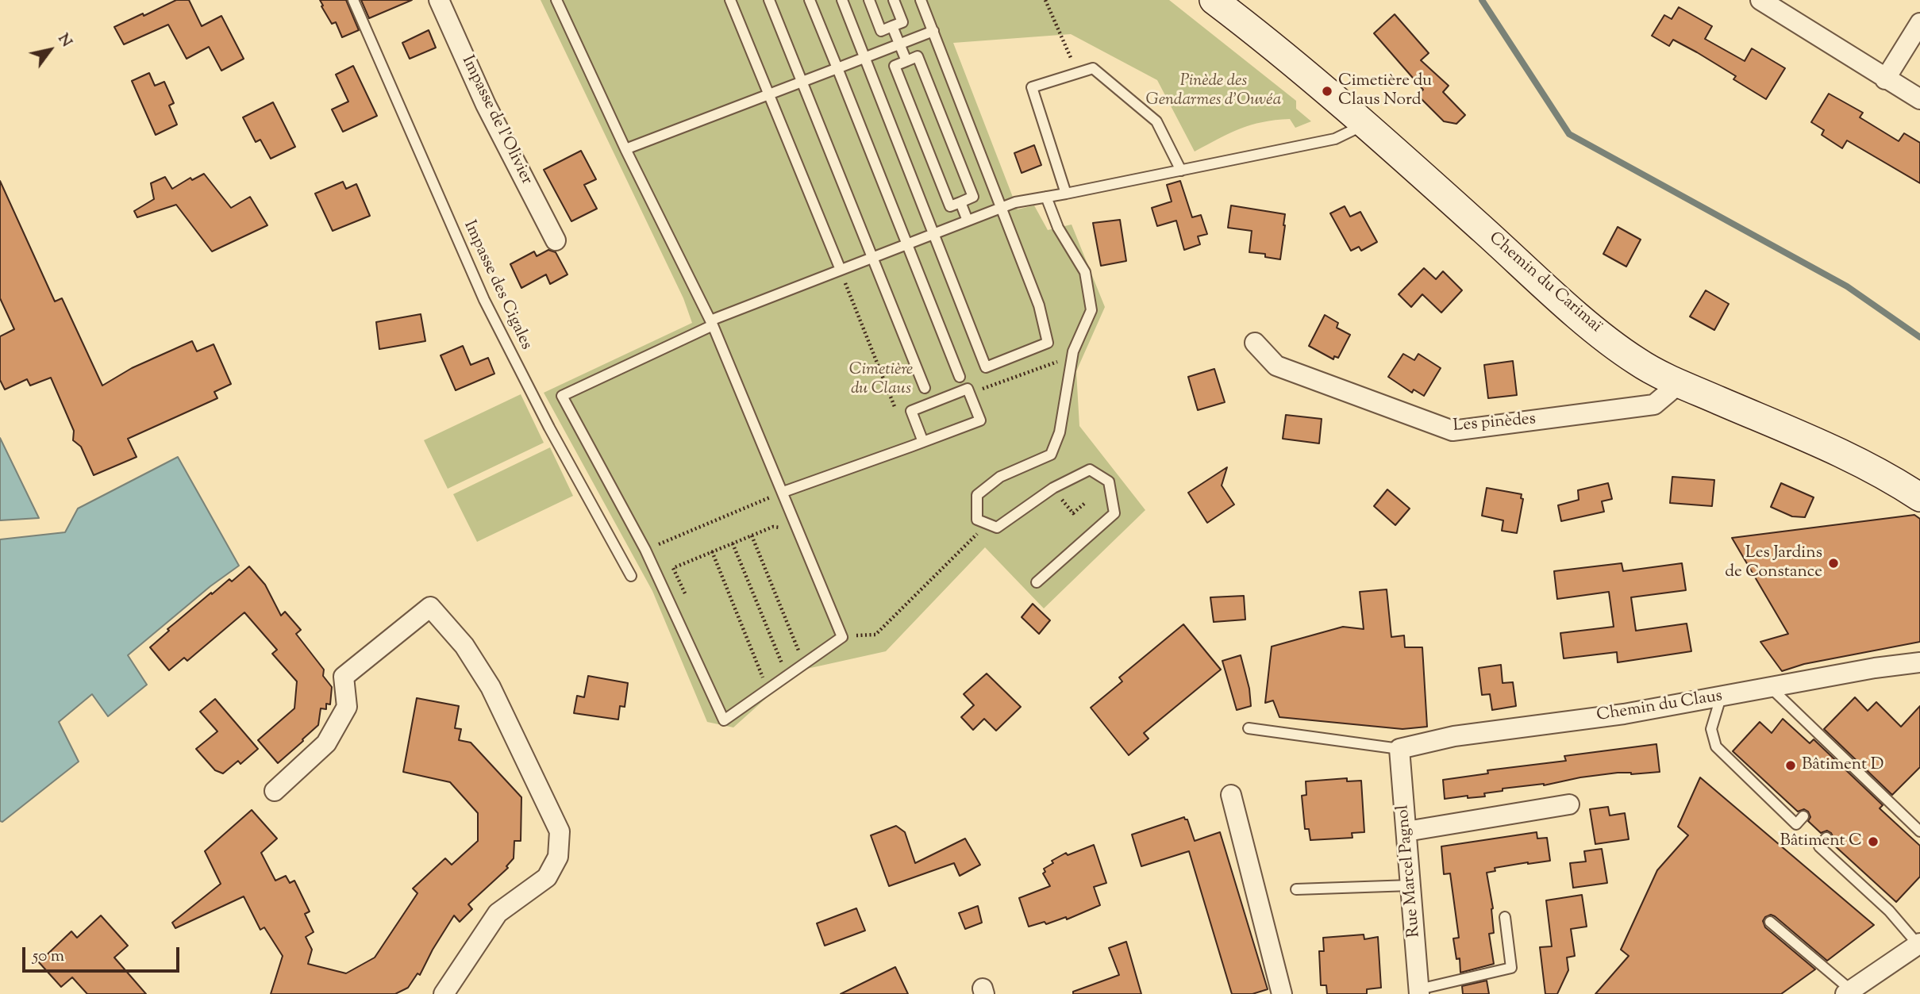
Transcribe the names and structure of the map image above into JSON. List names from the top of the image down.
{
  "streets": {
    "main road": ["Chemin du Carimaï"],
    "street": [
      "Impasse de l'Olivier",
      "Les pinèdes",
      "Chemin du Claus",
      "Rue Marcel Pagnol"
    ],
    "lane": ["Impasse des Cigales"]
  },
  "crossings": [
    ["Chemin du Carimaï", "Les pinèdes"],
    ["Chemin du Claus", "Rue Marcel Pagnol"]
  ],
  "parks": ["Pinède des Gendarmes d'Ouvéa", "Cimetière du Claus"],
  "places": [
    "Cimetière du Claus Nord",
    "Les Jardins de Constance",
    "Bâtiment D",
    "Bâtiment C"
  ],
  "scale_bar": "50 m",
  "north": "top right"
}
